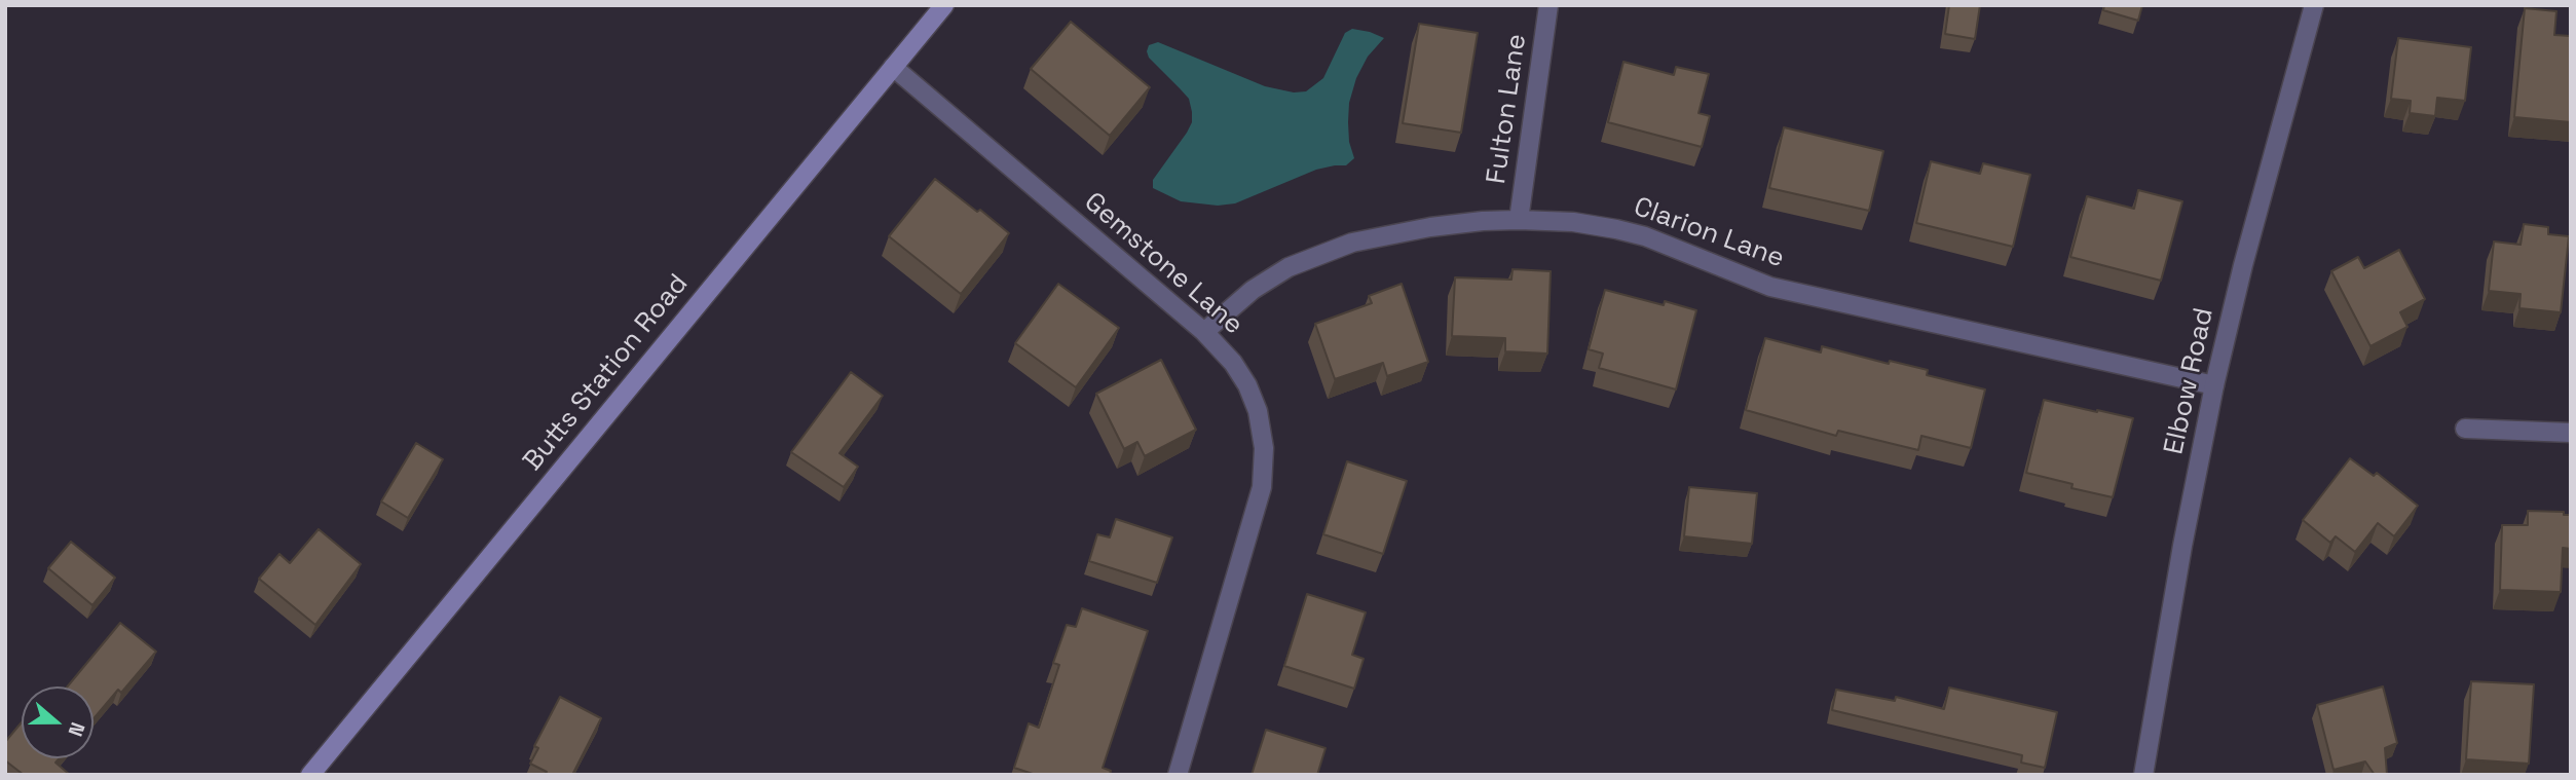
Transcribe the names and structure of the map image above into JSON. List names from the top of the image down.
{
  "streets": {
    "main road": ["Butts Station Road"],
    "street": [
      "Fulton Lane",
      "Clarion Lane",
      "Gemstone Lane",
      "Elbow Road"
    ]
  },
  "crossings": [
    ["Fulton Lane", "Clarion Lane"],
    ["Clarion Lane", "Gemstone Lane"],
    ["Clarion Lane", "Elbow Road"],
    ["Gemstone Lane", "Butts Station Road"]
  ],
  "north": "right"
}
